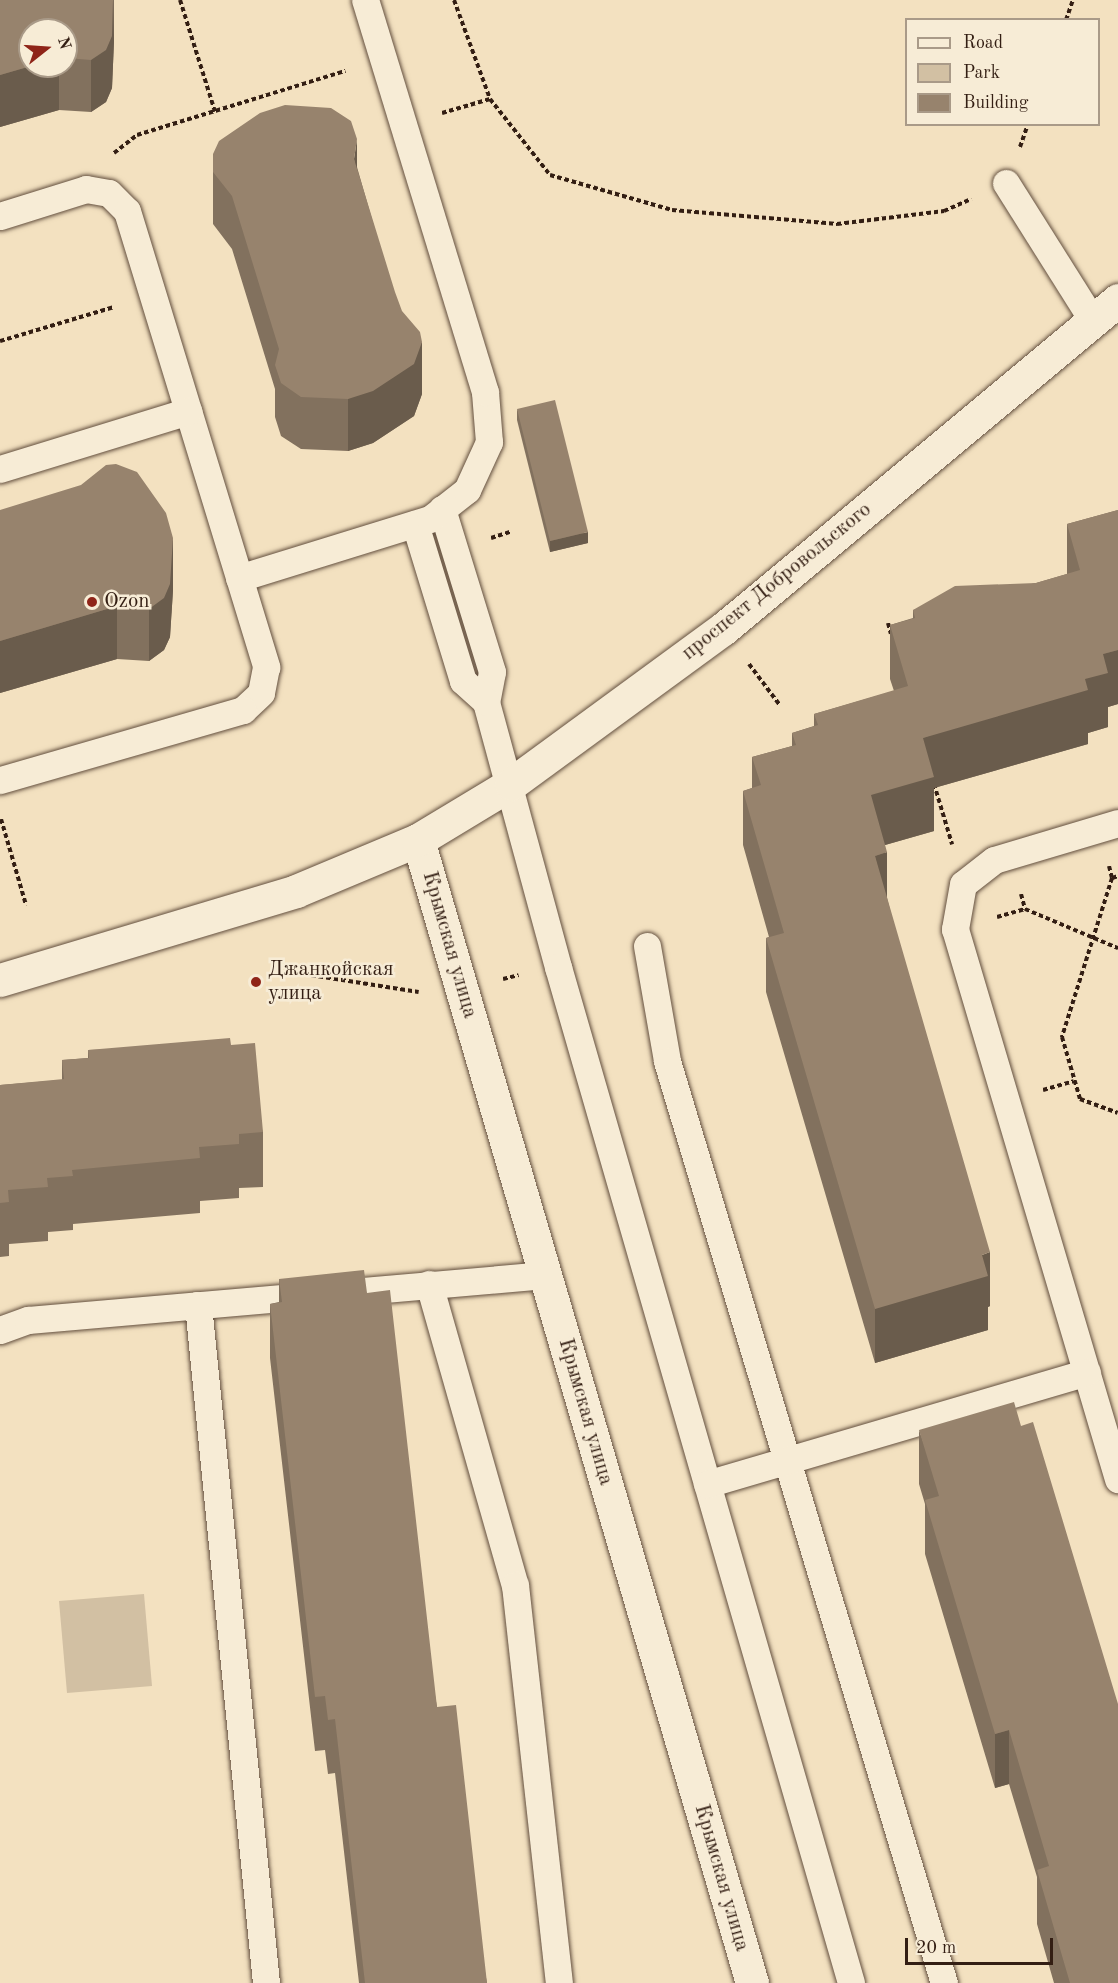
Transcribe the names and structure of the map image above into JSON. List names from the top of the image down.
{
  "streets": {
    "street": ["проспект Добровольского", "Крымская улица"]
  },
  "crossings": [
    ["проспект Добровольского", "Крымская улица"]
  ],
  "places": ["Ozon", "Джанкойская улица"],
  "legend": ["Road", "Park", "Building"],
  "scale_bar": "20 m",
  "north": "right"
}
